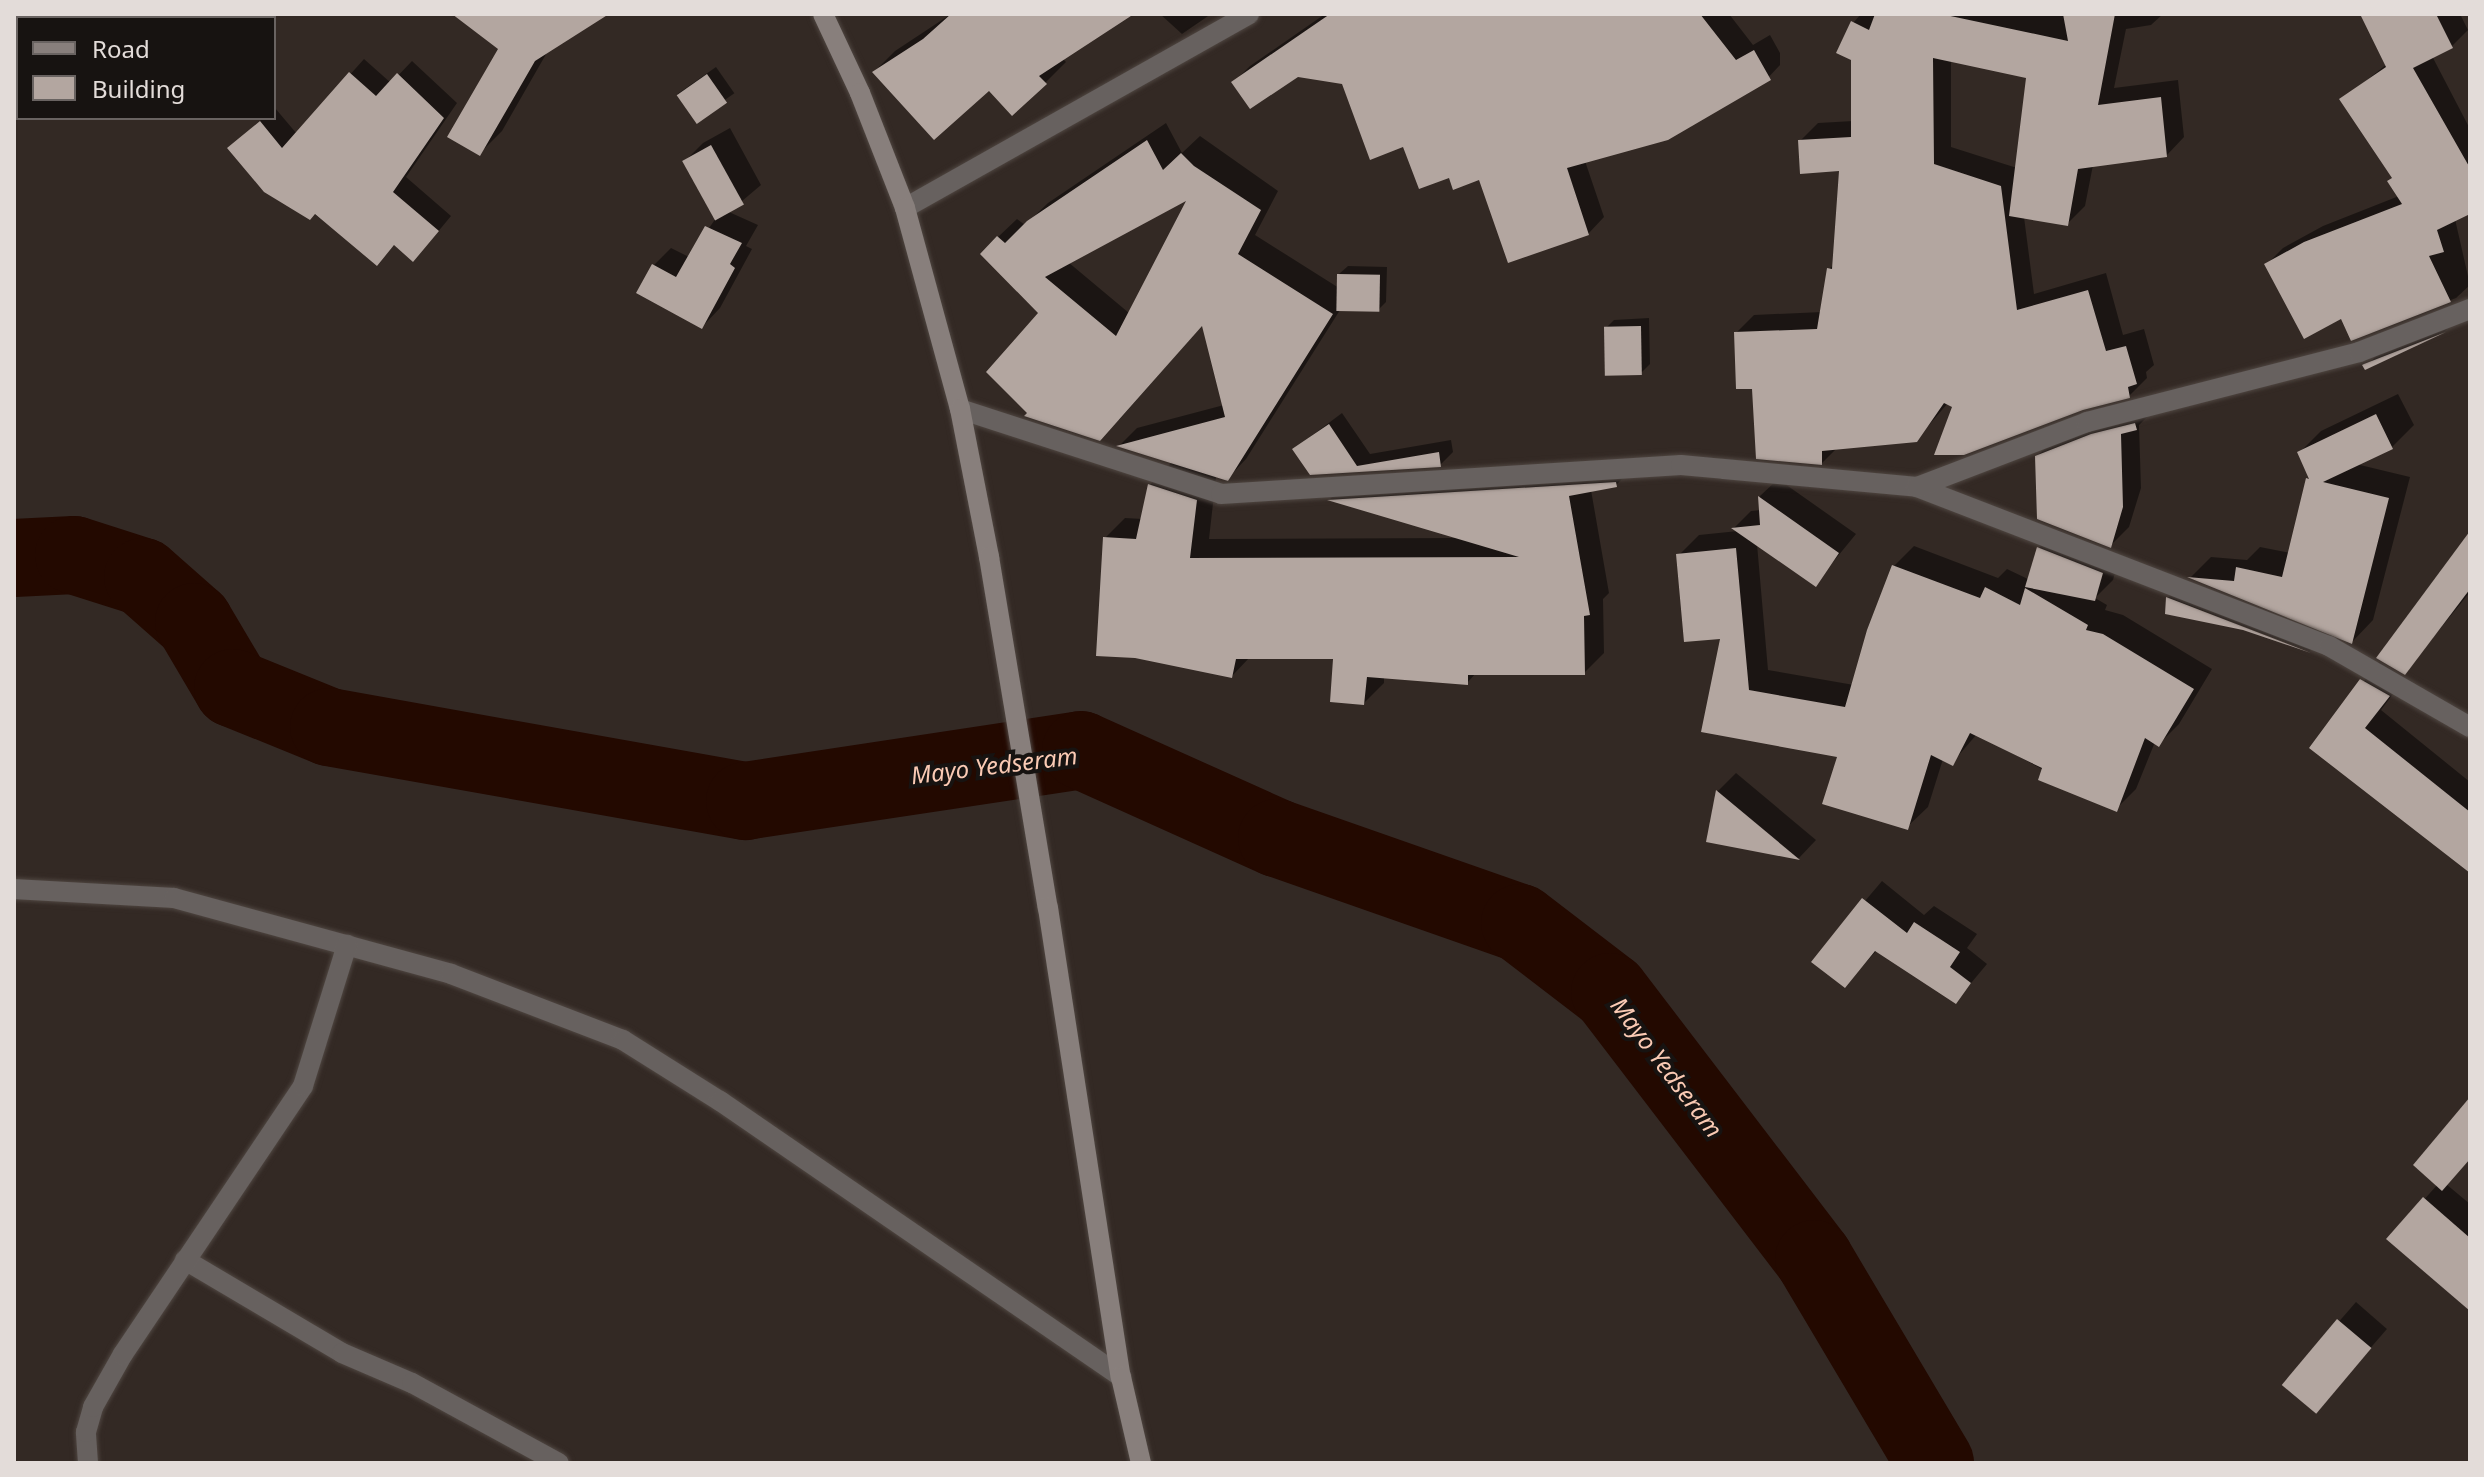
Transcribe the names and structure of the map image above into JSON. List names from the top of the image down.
{
  "water": ["Mayo Yedseram"],
  "legend": ["Road", "Building"]
}
